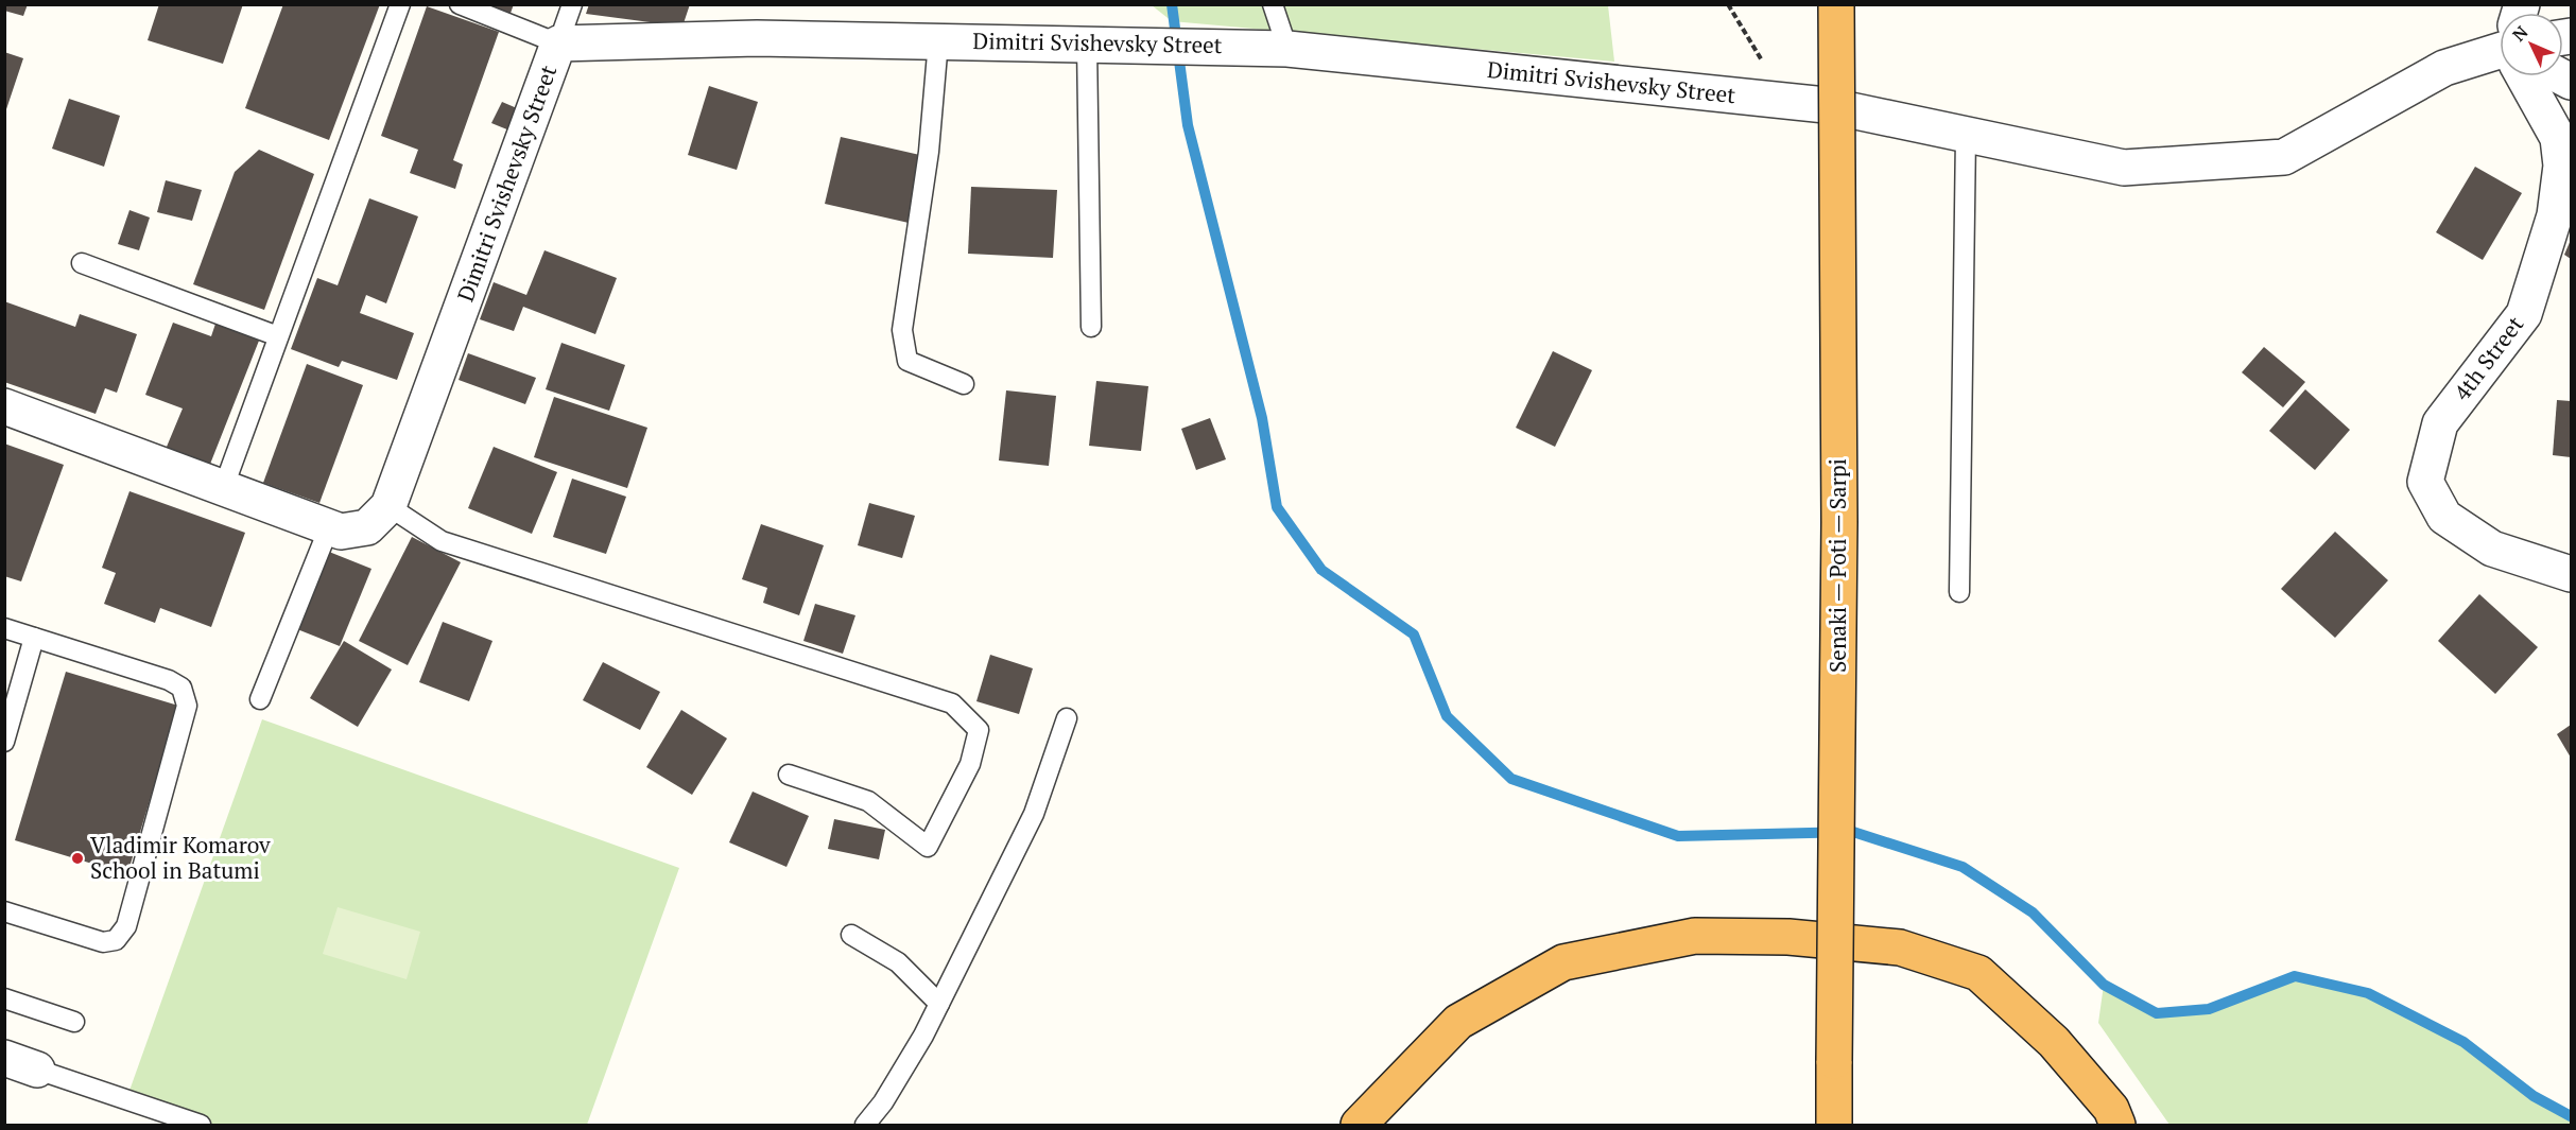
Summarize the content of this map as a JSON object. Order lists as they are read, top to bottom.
{
  "streets": {
    "highway": ["Senaki — Poti — Sarpi"],
    "street": ["Dimitri Svishevsky Street", "4th Street"]
  },
  "places": ["Vladimir Komarov School in Batumi"],
  "north": "top left"
}
